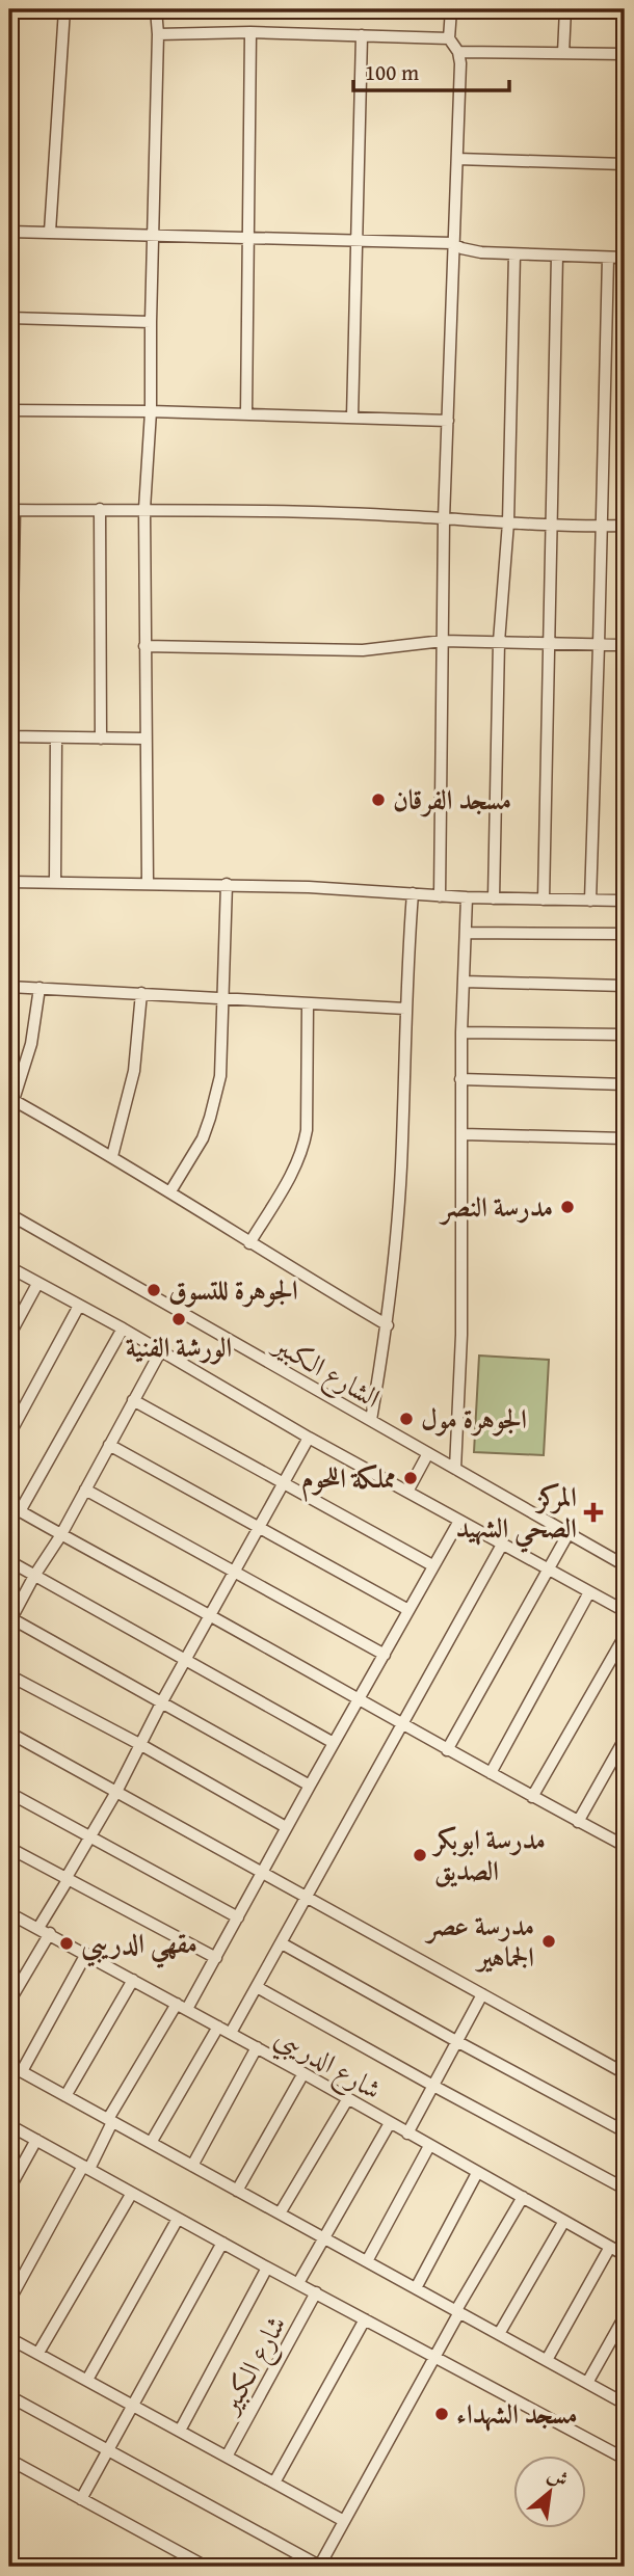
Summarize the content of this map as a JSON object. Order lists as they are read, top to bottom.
{
  "streets": {
    "street": ["الشارع الكبير", "شارع الدريبي", "شارع الكبير"]
  },
  "places": {
    "other": [
      "مسجد الفرقان",
      "مدرسة النصر",
      "الجوهرة للتسوق",
      "الورشة الفنية",
      "الجوهرة مول",
      "مملكة اللحوم",
      "مدرسة ابوبكر الصديق",
      "مدرسة عصر الجماهير",
      "مقهي الدريبي",
      "مسجد الشهداء"
    ],
    "health": ["المركز الصحي الشهيد"]
  },
  "scale_bar": "100 m",
  "north": "top right"
}
